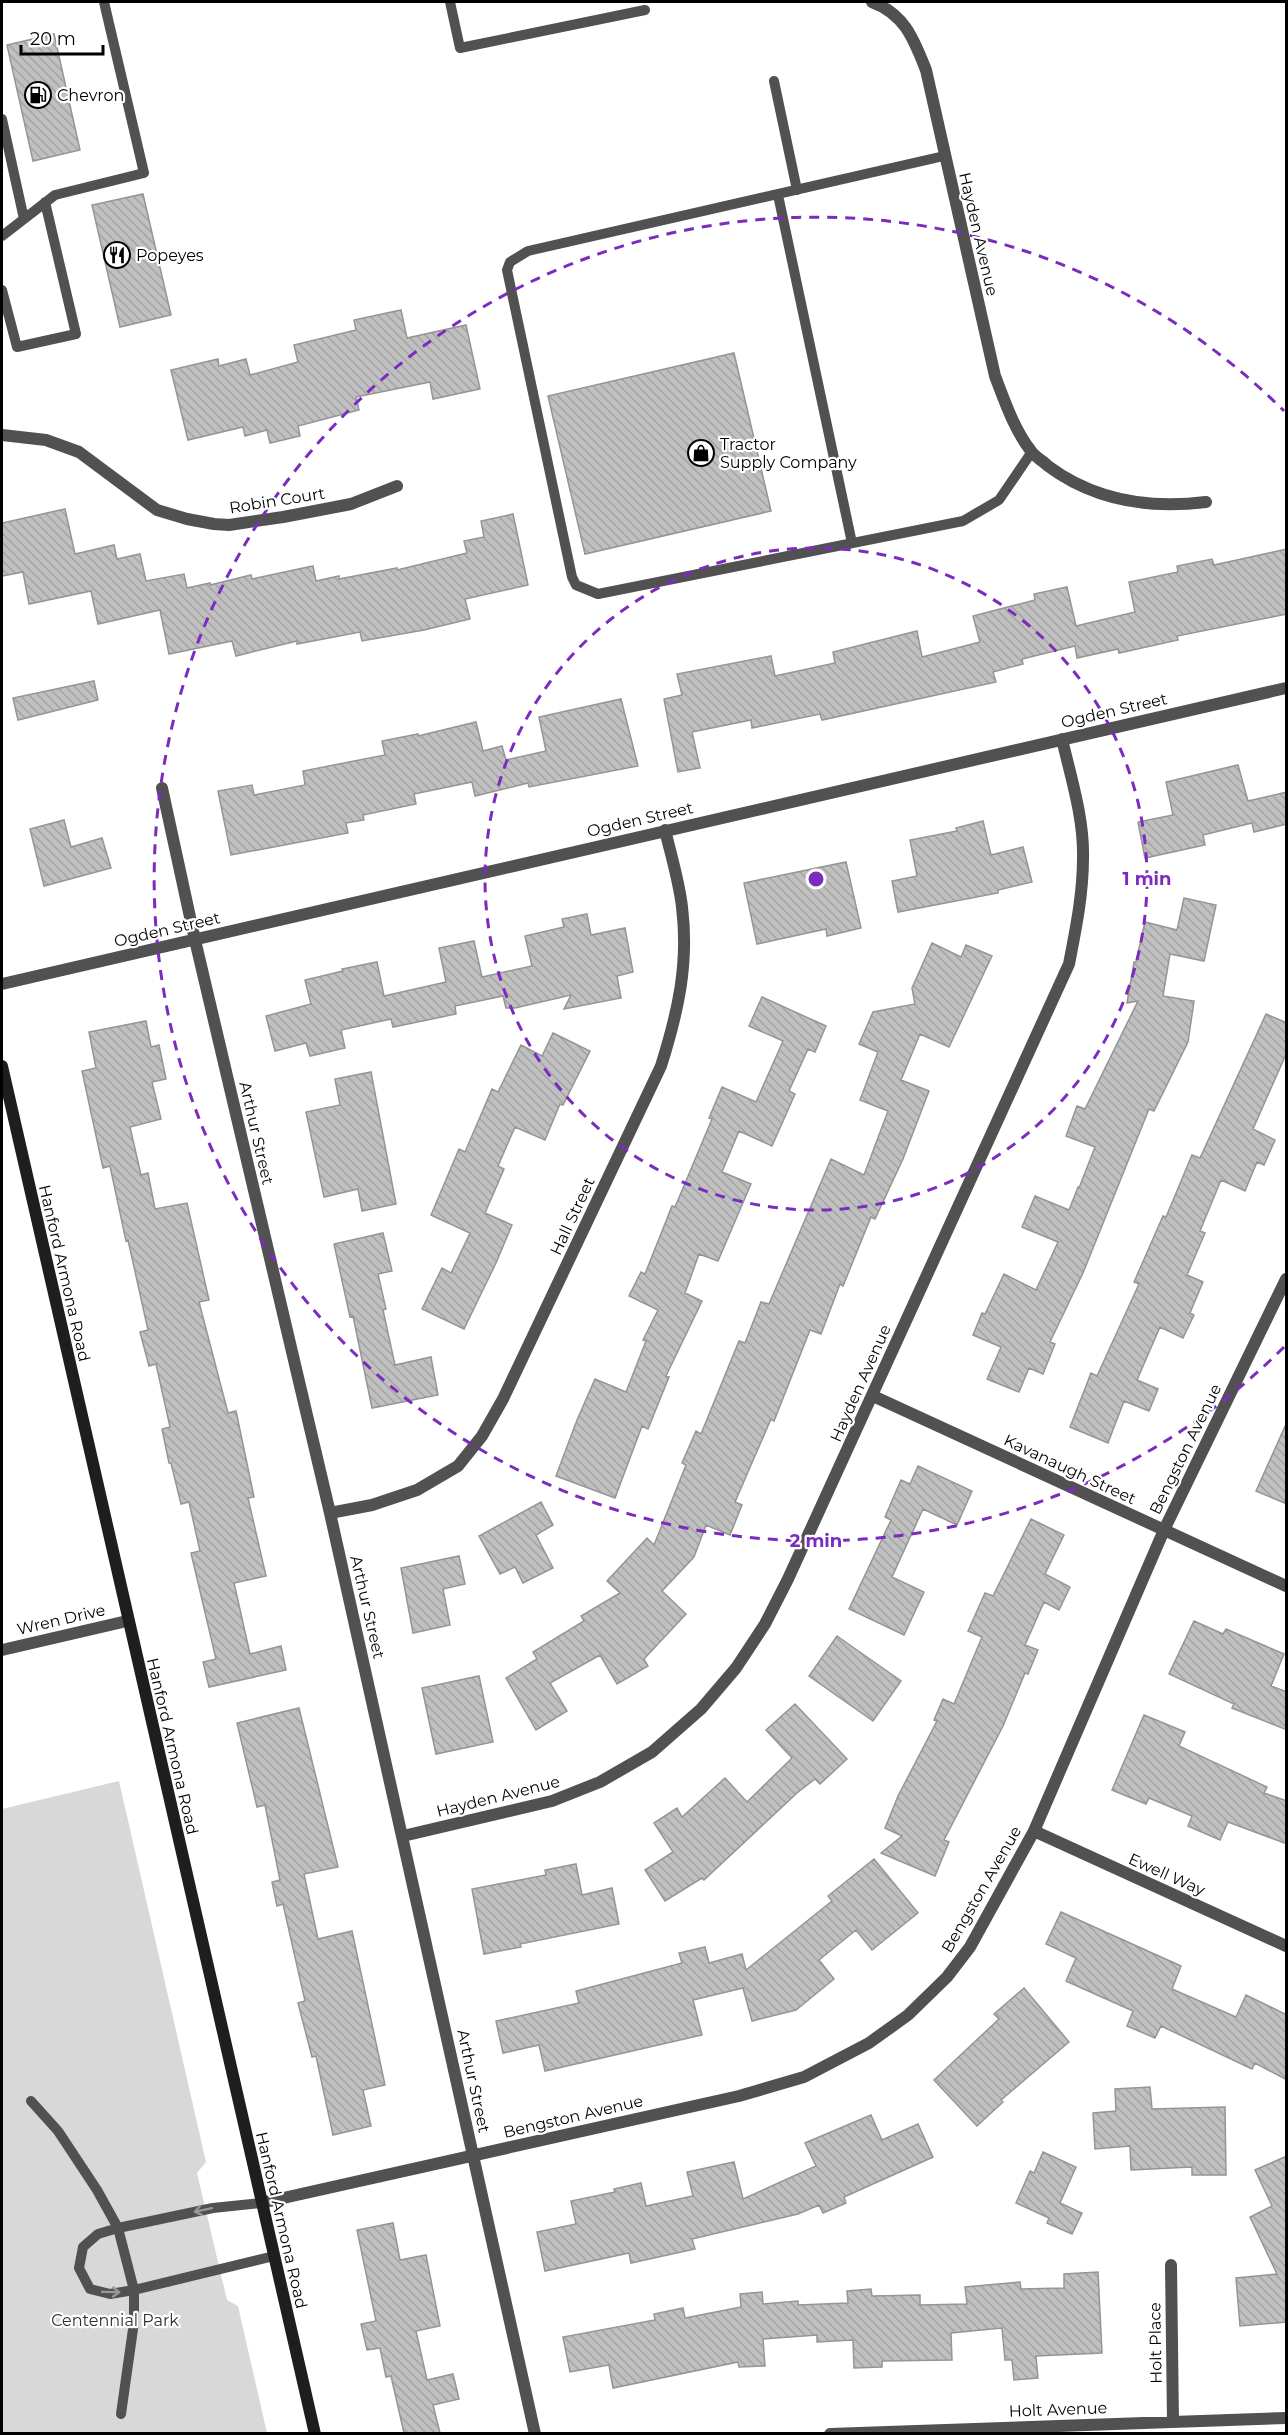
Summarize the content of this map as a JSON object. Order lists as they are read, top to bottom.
{
  "streets": {
    "main road": ["Hanford Armona Road"],
    "street": [
      "Hayden Avenue",
      "Robin Court",
      "Ogden Street",
      "Arthur Street",
      "Hall Street",
      "Bengston Avenue",
      "Kavanaugh Street",
      "Wren Drive",
      "Ewell Way",
      "Holt Place",
      "Holt Avenue"
    ]
  },
  "crossings": [
    ["Hayden Avenue", "Ogden Street"],
    ["Hayden Avenue", "Arthur Street"],
    ["Hayden Avenue", "Kavanaugh Street"],
    ["Ogden Street", "Arthur Street"],
    ["Ogden Street", "Hall Street"],
    ["Arthur Street", "Hall Street"],
    ["Arthur Street", "Bengston Avenue"],
    ["Hanford Armona Road", "Bengston Avenue"],
    ["Hanford Armona Road", "Wren Drive"],
    ["Bengston Avenue", "Kavanaugh Street"],
    ["Bengston Avenue", "Ewell Way"],
    ["Holt Place", "Holt Avenue"]
  ],
  "parks": ["Centennial Park"],
  "places": {
    "fuel station": ["Chevron"],
    "restaurant": ["Popeyes"],
    "shop": ["Tractor Supply Company"]
  },
  "scale_bar": "20 m",
  "rings": ["1 min", "2 min"]
}
